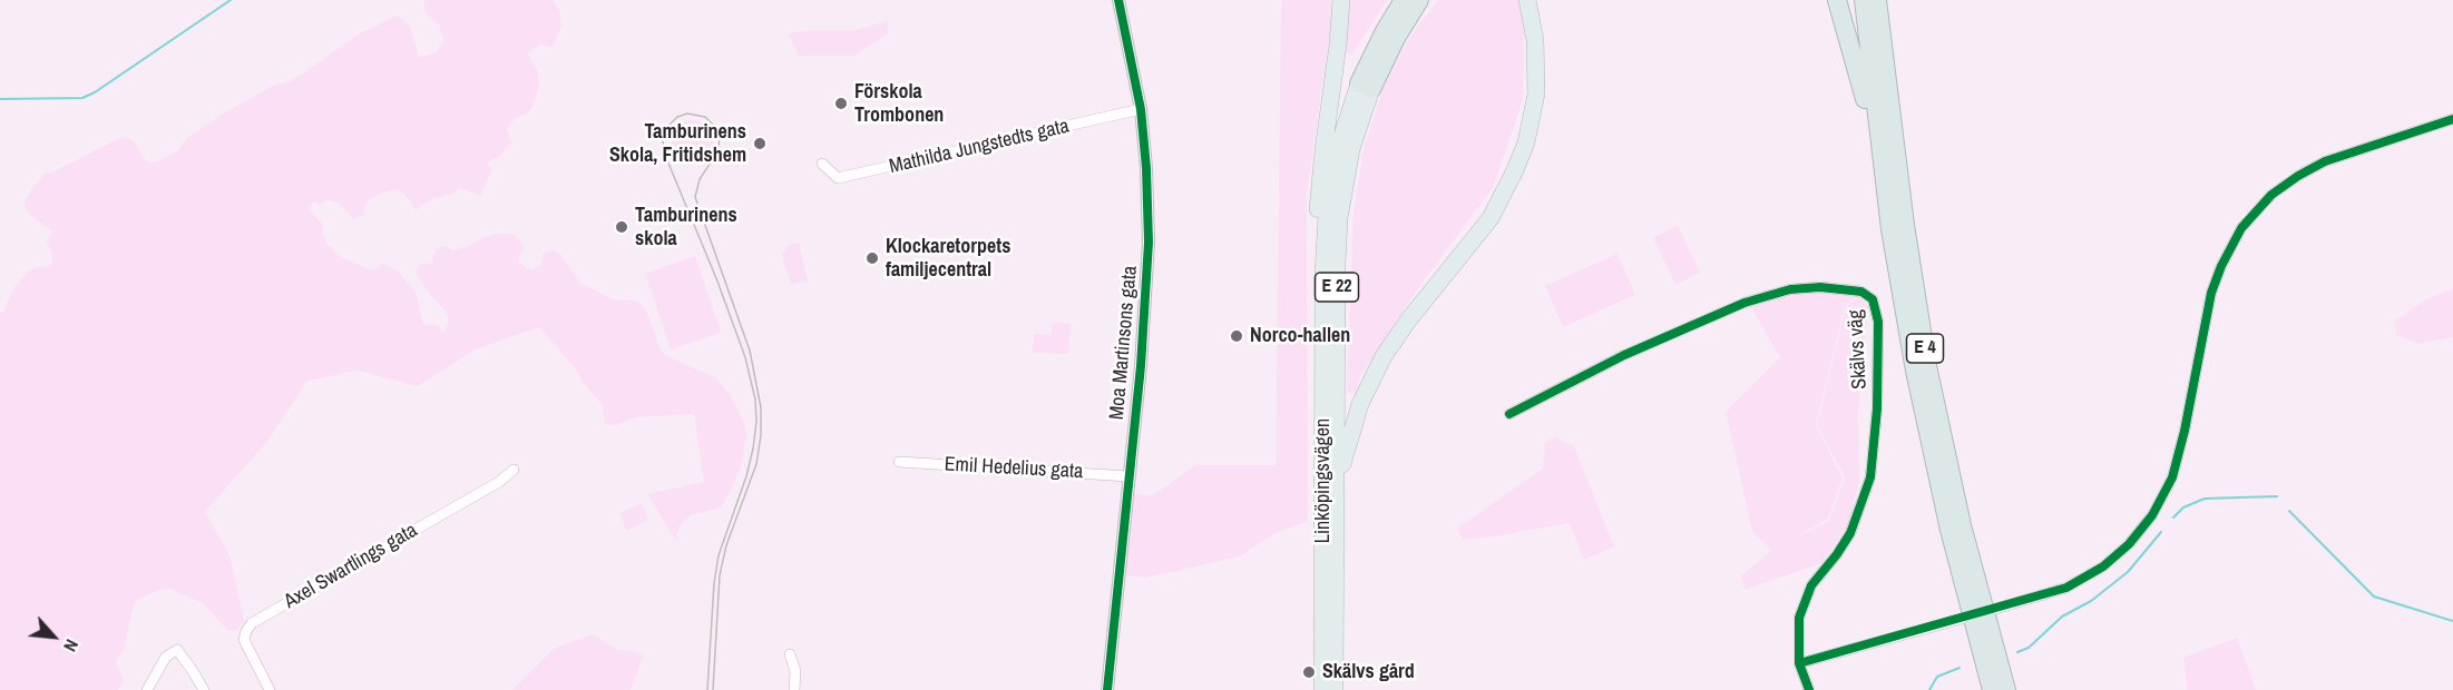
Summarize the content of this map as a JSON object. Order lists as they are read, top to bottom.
{
  "streets": {
    "highway": ["E 22", "E 4", "Linköpingsvägen"],
    "street": [
      "Mathilda Jungstedts gata",
      "Moa Martinsons gata",
      "Skälvs väg",
      "Emil Hedelius gata",
      "Axel Swartlings gata"
    ]
  },
  "crossings": [
    ["Mathilda Jungstedts gata", "Moa Martinsons gata"],
    ["E 22", "Linköpingsvägen"],
    ["Moa Martinsons gata", "Emil Hedelius gata"]
  ],
  "places": [
    "Förskola Trombonen",
    "Tamburinens Skola, Fritidshem",
    "Tamburinens skola",
    "Klockaretorpets familjecentral",
    "Norco-hallen",
    "Skälvs gård"
  ],
  "north": "bottom right"
}
